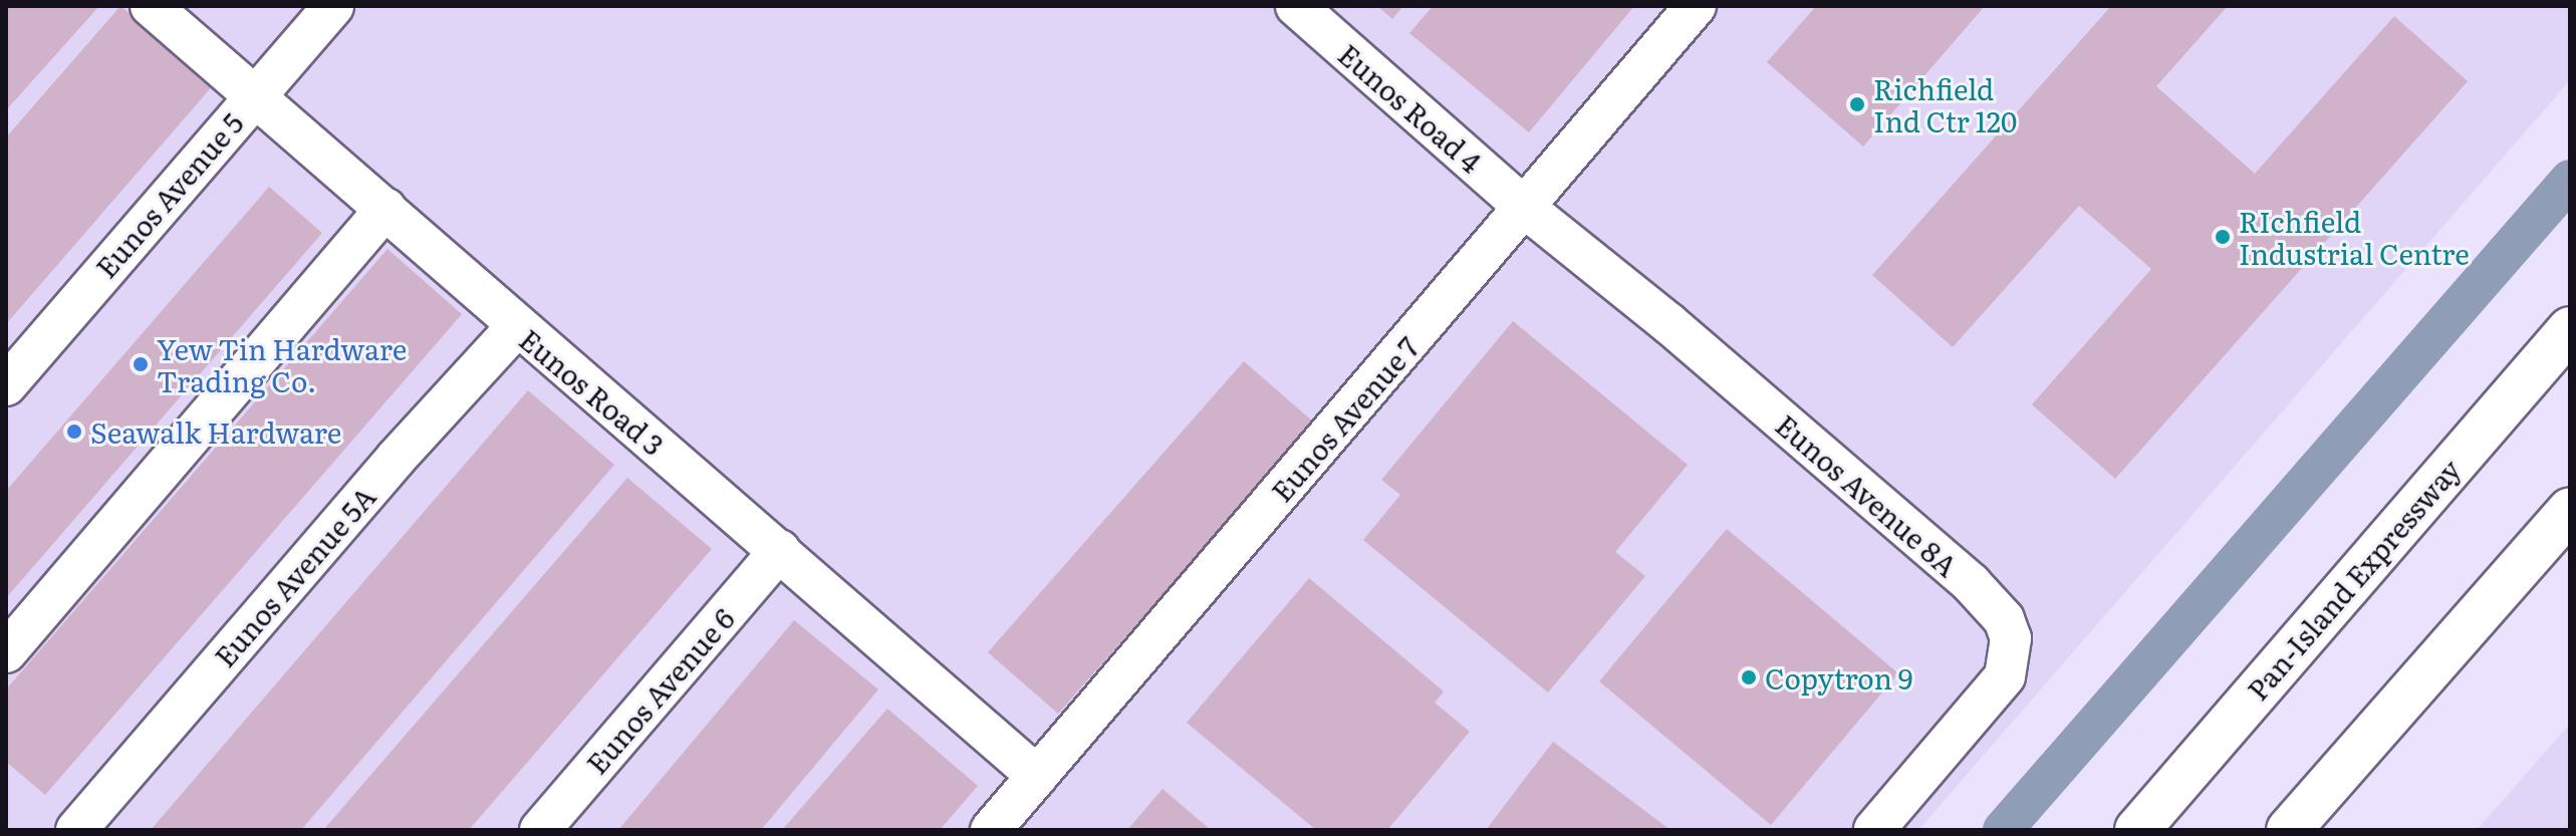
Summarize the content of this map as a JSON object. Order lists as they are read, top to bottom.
{
  "streets": {
    "highway": ["Pan-Island Expressway"],
    "street": [
      "Eunos Road 4",
      "Eunos Avenue 5",
      "Eunos Road 3",
      "Eunos Avenue 7",
      "Eunos Avenue 8A",
      "Eunos Avenue 5A",
      "Eunos Avenue 6"
    ]
  },
  "crossings": [
    ["Eunos Road 4", "Eunos Avenue 7"],
    ["Eunos Road 4", "Eunos Avenue 8A"],
    ["Eunos Avenue 5", "Eunos Road 3"],
    ["Eunos Road 3", "Eunos Avenue 7"],
    ["Eunos Road 3", "Eunos Avenue 5A"],
    ["Eunos Road 3", "Eunos Avenue 6"],
    ["Eunos Avenue 7", "Eunos Avenue 8A"]
  ],
  "places": [
    "Richfield Ind Ctr 120",
    "RIchfield Industrial Centre",
    "Yew Tin Hardware Trading Co.",
    "Seawalk Hardware",
    "Copytron 9"
  ]
}
